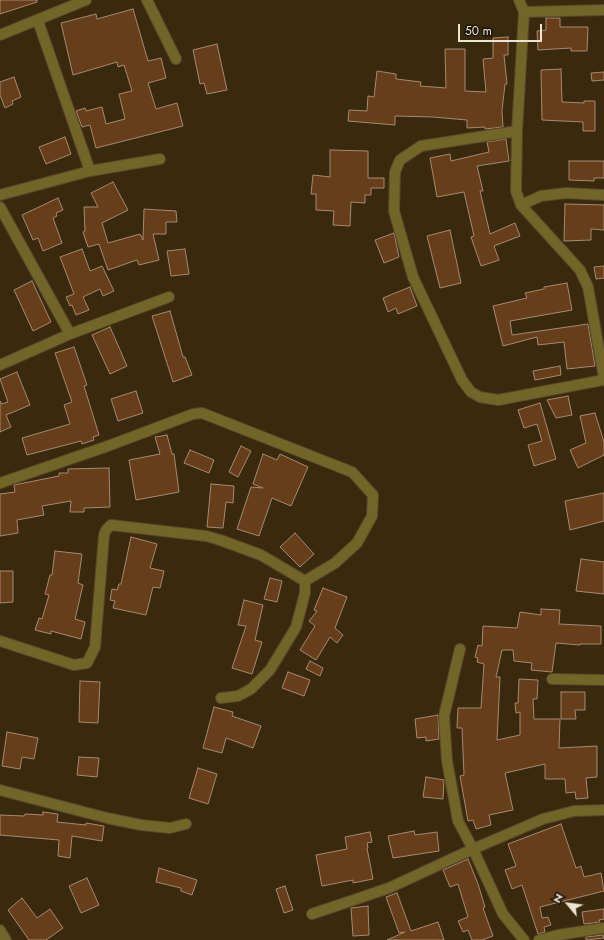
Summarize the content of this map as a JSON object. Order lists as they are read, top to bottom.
{
  "scale_bar": "50 m",
  "north": "top left"
}
